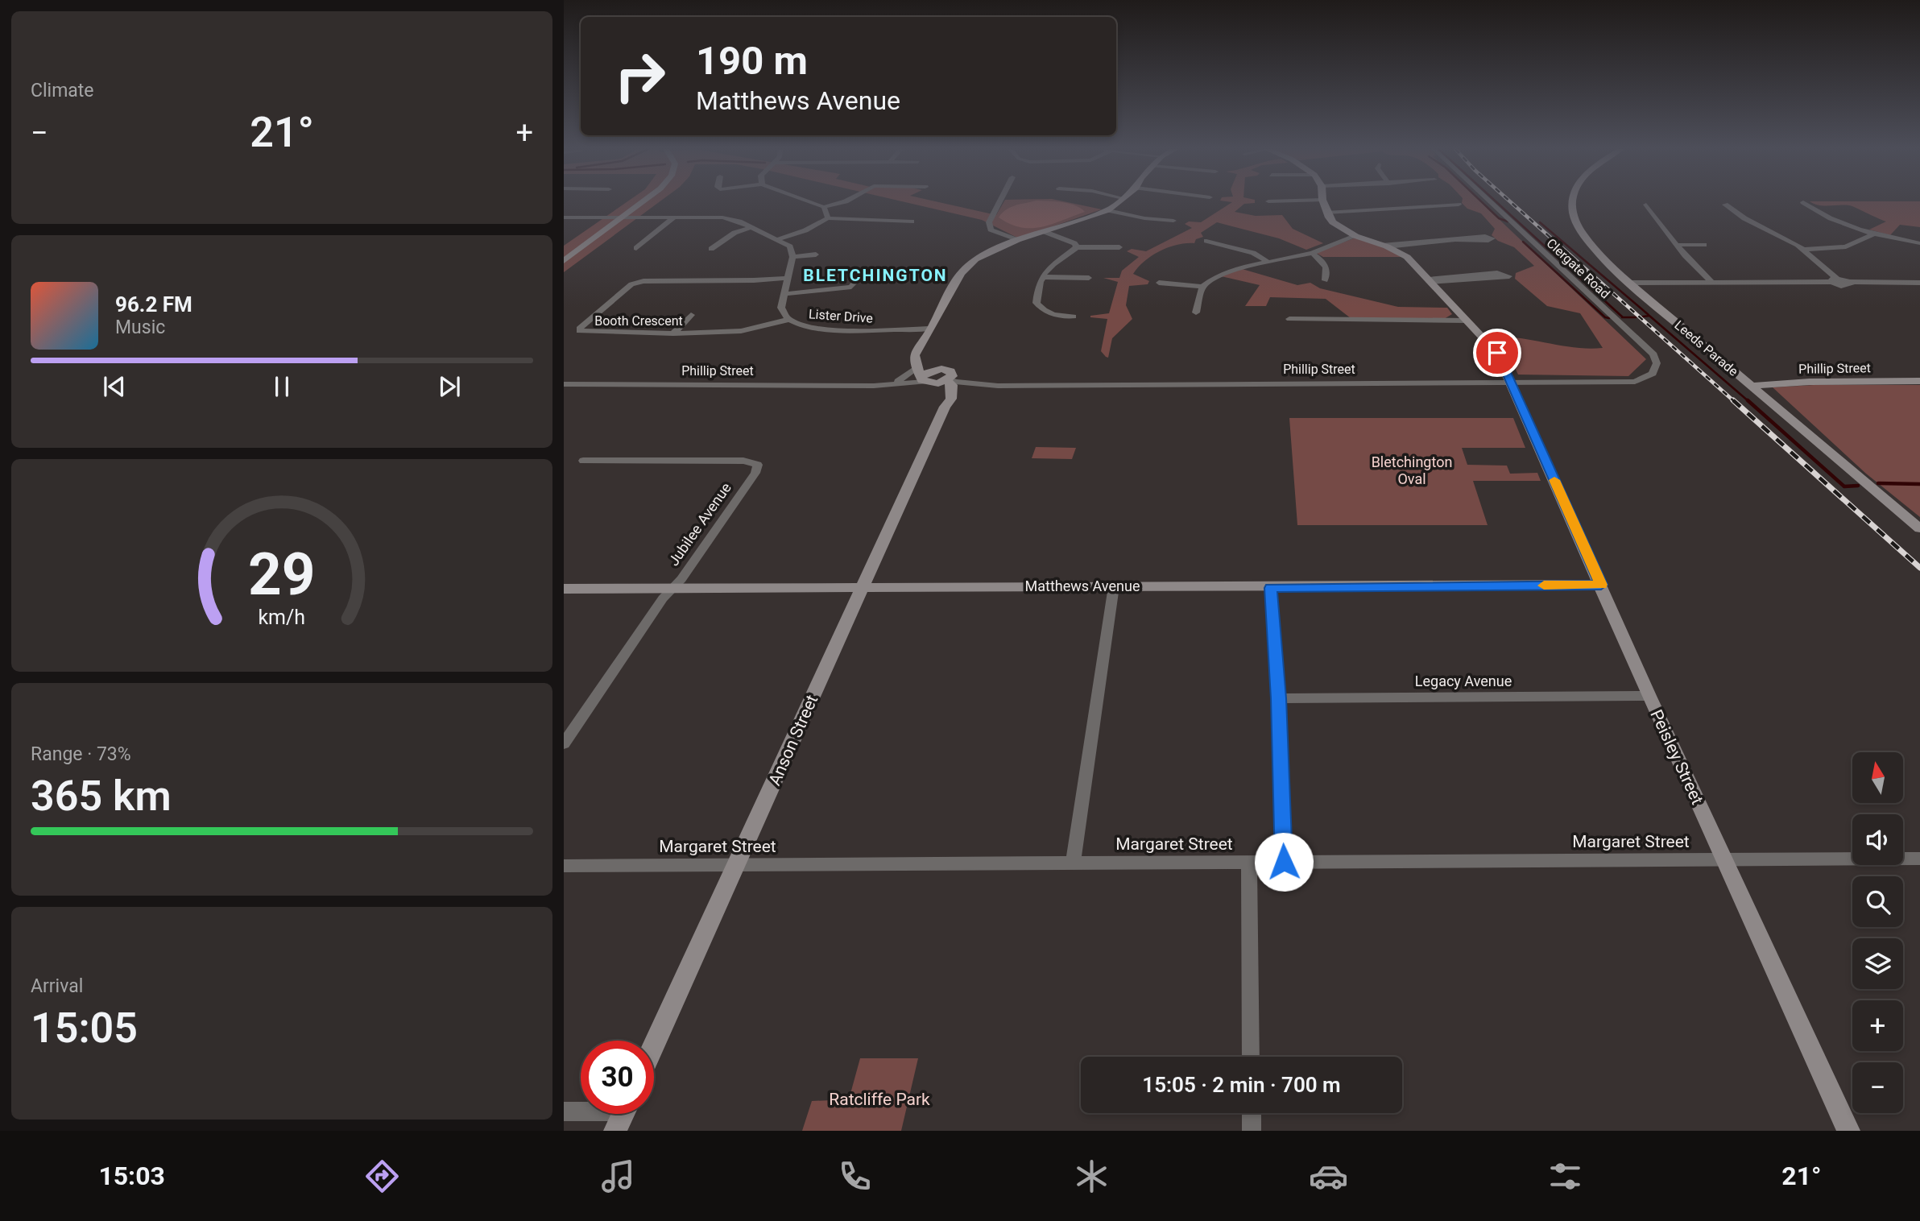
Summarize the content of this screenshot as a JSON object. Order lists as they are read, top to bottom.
{
  "streets": {
    "street": [
      "Clergate Road",
      "Lister Drive",
      "Booth Crescent",
      "Leeds Parade",
      "Phillip Street",
      "Jubilee Avenue",
      "Matthews Avenue",
      "Legacy Avenue",
      "Anson Street",
      "Peisley Street",
      "Margaret Street"
    ]
  },
  "crossings": [
    ["Clergate Road", "Phillip Street"],
    ["Lister Drive", "Booth Crescent"],
    ["Leeds Parade", "Phillip Street"],
    ["Phillip Street", "Peisley Street"],
    ["Jubilee Avenue", "Matthews Avenue"],
    ["Matthews Avenue", "Anson Street"],
    ["Matthews Avenue", "Peisley Street"],
    ["Legacy Avenue", "Peisley Street"],
    ["Anson Street", "Margaret Street"],
    ["Peisley Street", "Margaret Street"]
  ],
  "districts": ["BLETCHINGTON"],
  "parks": ["Bletchington Oval", "Ratcliffe Park"],
  "north": "top",
  "page": {
    "tile": [
      "Climate",
      ["Range · 73%", "365 km"],
      ["Arrival", "15:05"]
    ],
    "turn": ["190 m", "Matthews Avenue"],
    "heat": ["−", "21°", "+"],
    "song": ["96.2 FM", "Music"],
    "map_buttons": ["+", "−"],
    "limit": "30",
    "trip": "15:05 · 2 min · 700 m",
    "tabs": ["15:03", "21°"],
    "gauge": ["29", "km/h"]
  }
}
